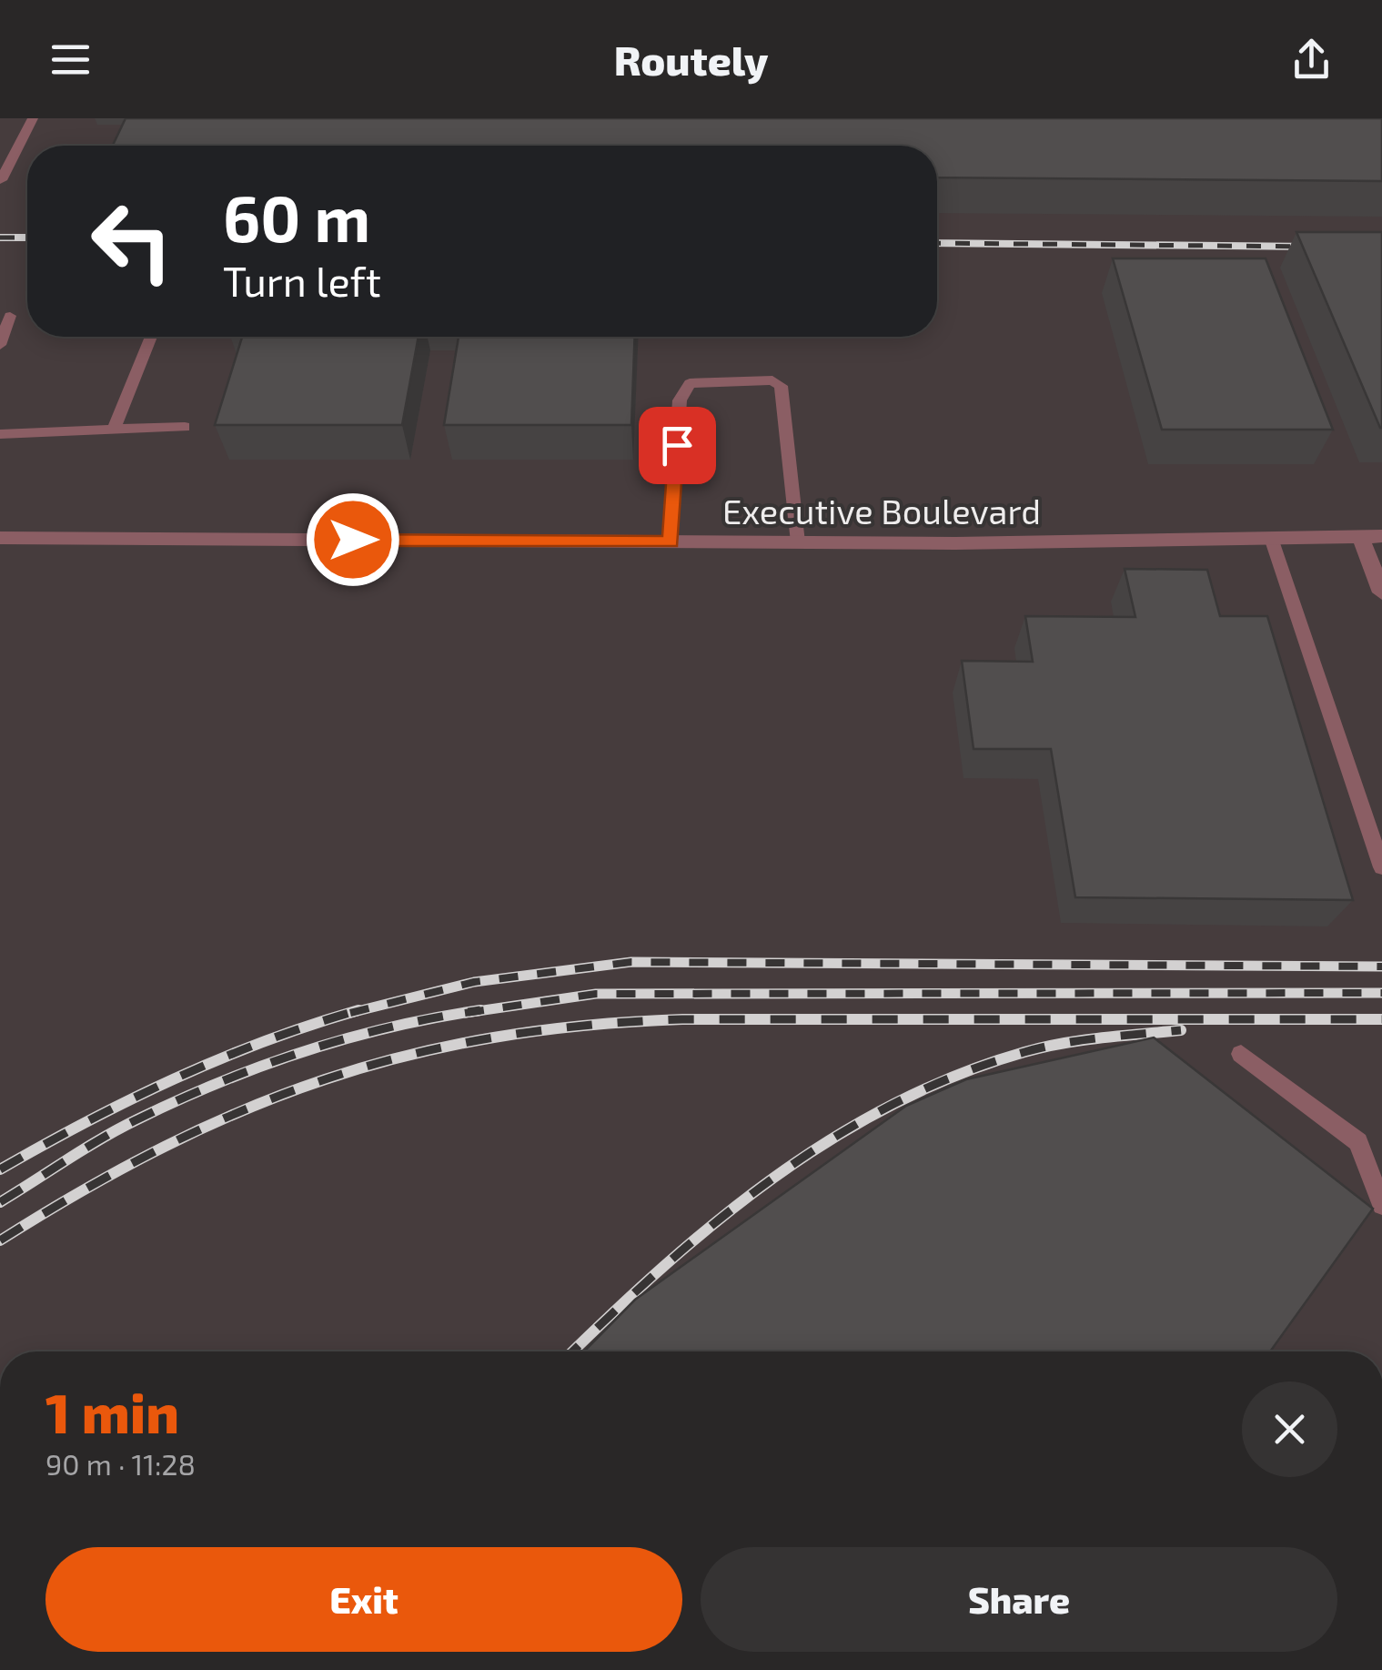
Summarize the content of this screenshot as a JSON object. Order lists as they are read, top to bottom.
{
  "streets": {
    "street": ["Executive Boulevard"]
  },
  "page": {
    "header": "Routely",
    "turn": ["60 m", "Turn left"],
    "heading": ["1 min", "90 m · 11:28"],
    "buttons": ["Exit", "Share"]
  }
}
